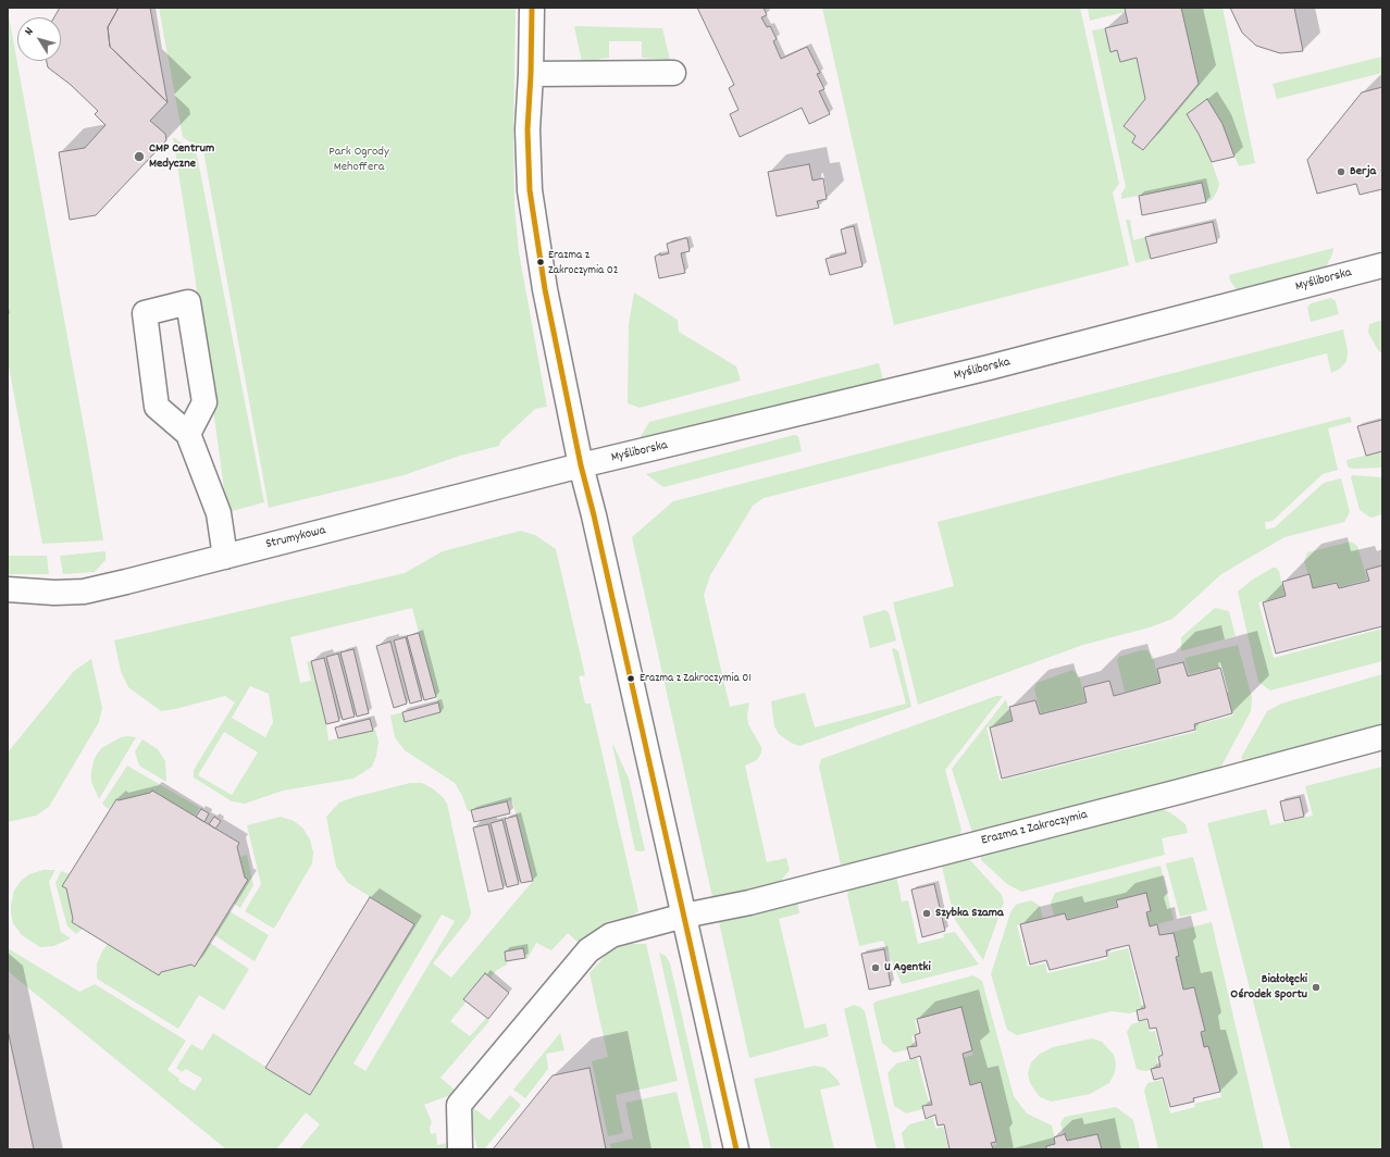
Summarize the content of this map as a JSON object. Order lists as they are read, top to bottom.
{
  "streets": {
    "street": ["Myśliborska", "Strumykowa", "Erazma z Zakroczymia"]
  },
  "crossings": [
    ["Myśliborska", "Strumykowa"]
  ],
  "parks": ["Park Ogrody Mehoffera"],
  "places": [
    "CMP Centrum Medyczne",
    "Berja",
    "Erazma z Zakroczymia 02",
    "Erazma z Zakroczymia 01",
    "Szybka Szama",
    "U Agentki",
    "Białołęcki Ośrodek Sportu"
  ],
  "north": "top left"
}
